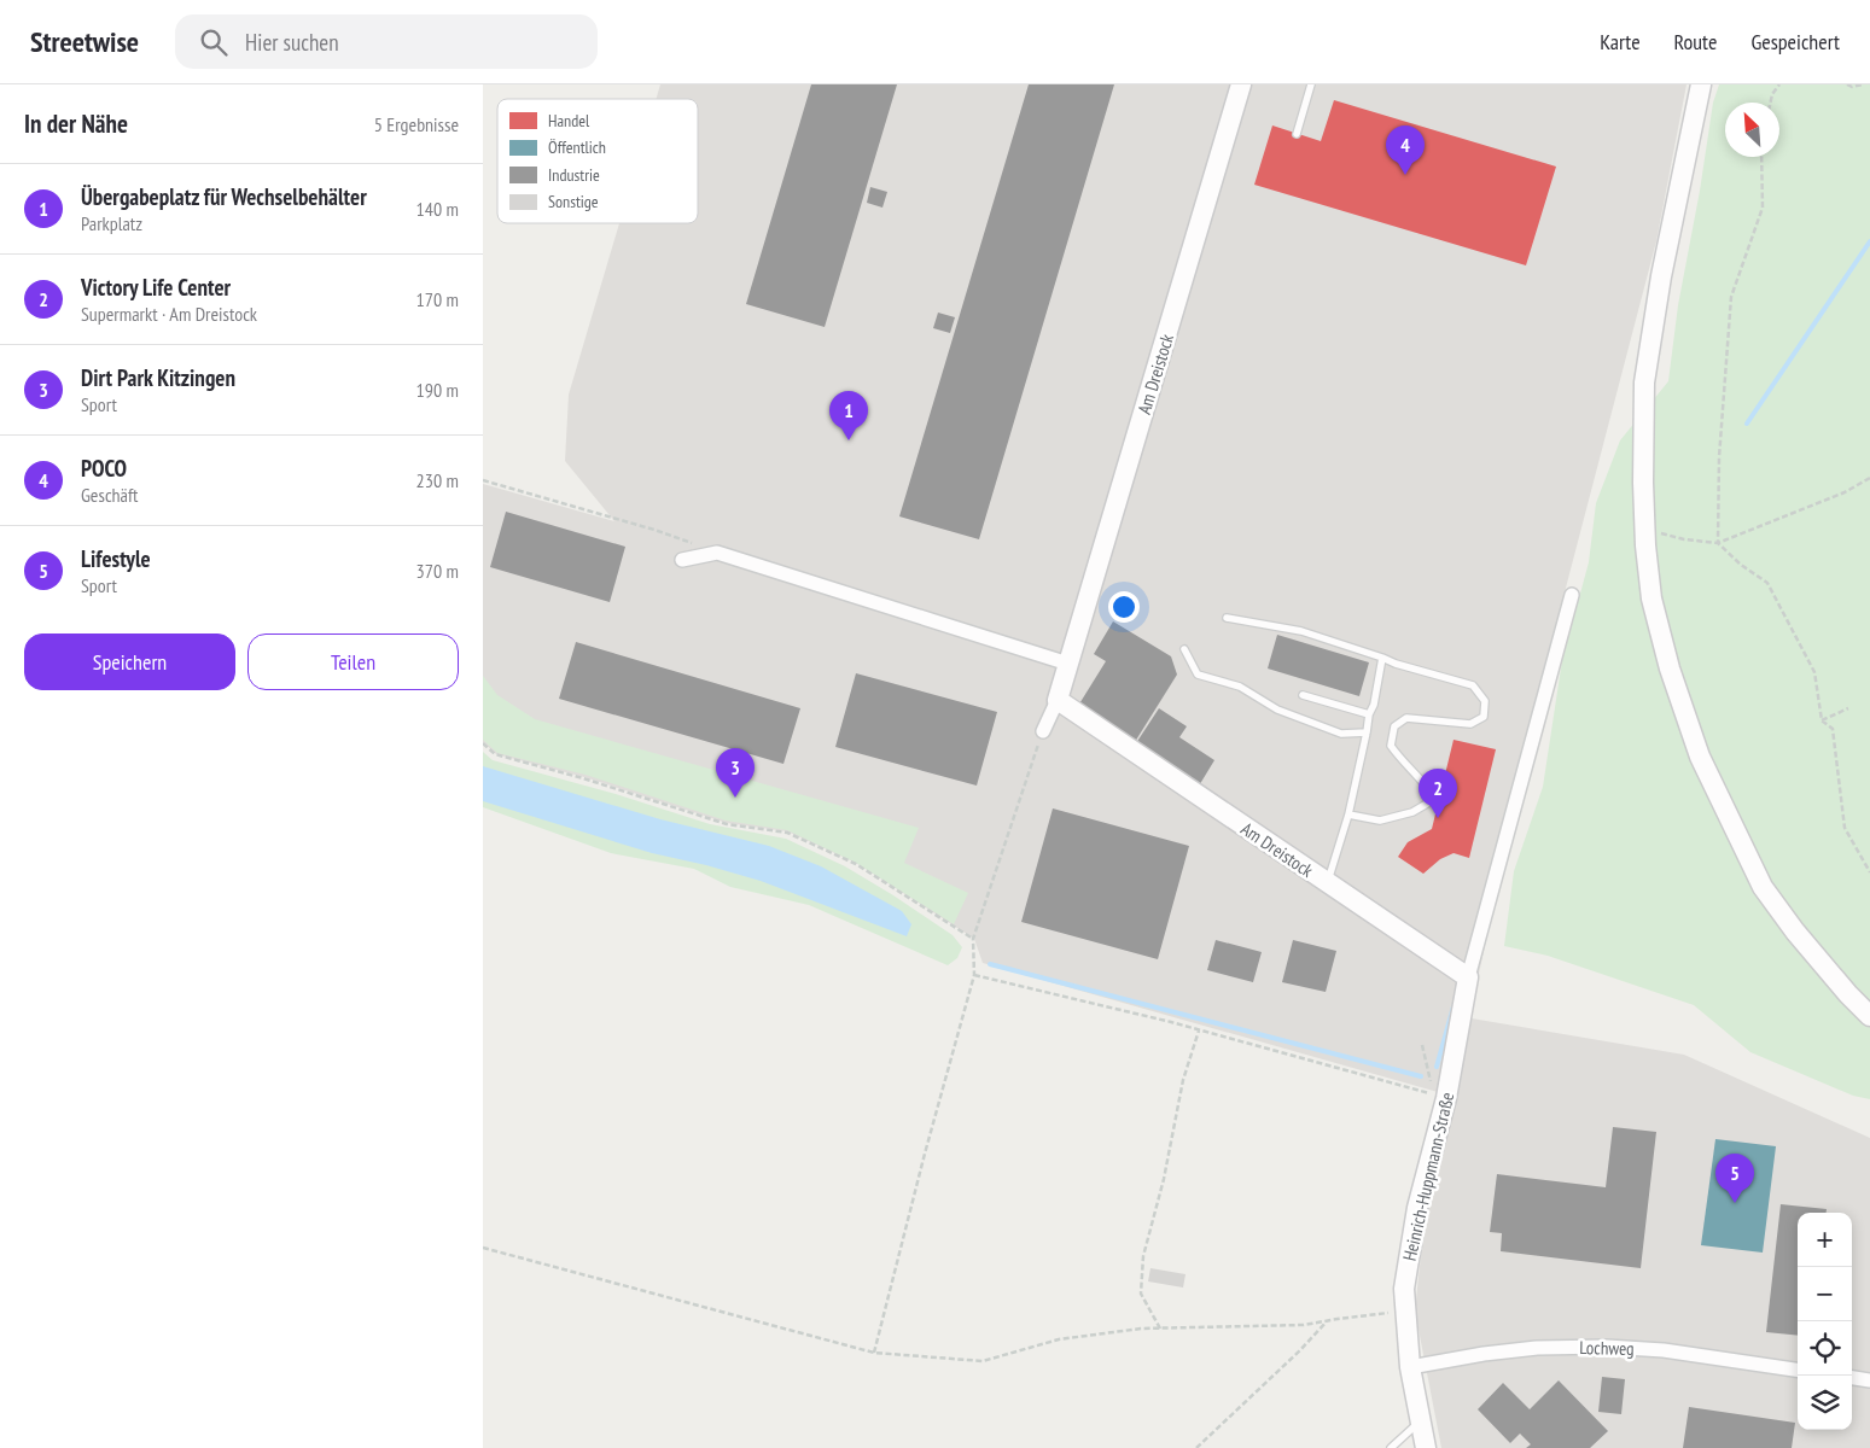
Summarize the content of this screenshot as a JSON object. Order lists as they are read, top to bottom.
{
  "streets": {
    "street": ["Am Dreistock", "Heinrich-Huppmann-Straße", "Lochweg"]
  },
  "crossings": [
    ["Am Dreistock", "Heinrich-Huppmann-Straße"],
    ["Heinrich-Huppmann-Straße", "Lochweg"]
  ],
  "legend": [
    "Handel",
    "Öffentlich",
    "Industrie",
    "Sonstige"
  ],
  "north": "top left",
  "page": {
    "header": "Streetwise",
    "search": "Hier suchen",
    "nav": ["Karte", "Route", "Gespeichert"],
    "heading": ["In der Nähe", "5 Ergebnisse"],
    "pins": [
      "4",
      "1",
      "3",
      "2",
      "5"
    ],
    "list": [
      {
        "mark": "1",
        "name": "Übergabeplatz für Wechselbehälter",
        "note": "Parkplatz",
        "value": "140 m"
      },
      {
        "mark": "2",
        "name": "Victory Life Center",
        "note": "Supermarkt · Am Dreistock",
        "value": "170 m"
      },
      {
        "mark": "3",
        "name": "Dirt Park Kitzingen",
        "note": "Sport",
        "value": "190 m"
      },
      {
        "mark": "4",
        "name": "POCO",
        "note": "Geschäft",
        "value": "230 m"
      },
      {
        "mark": "5",
        "name": "Lifestyle",
        "note": "Sport",
        "value": "370 m"
      }
    ],
    "buttons": ["Speichern", "Teilen"],
    "map_buttons": ["+", "−"]
  }
}
